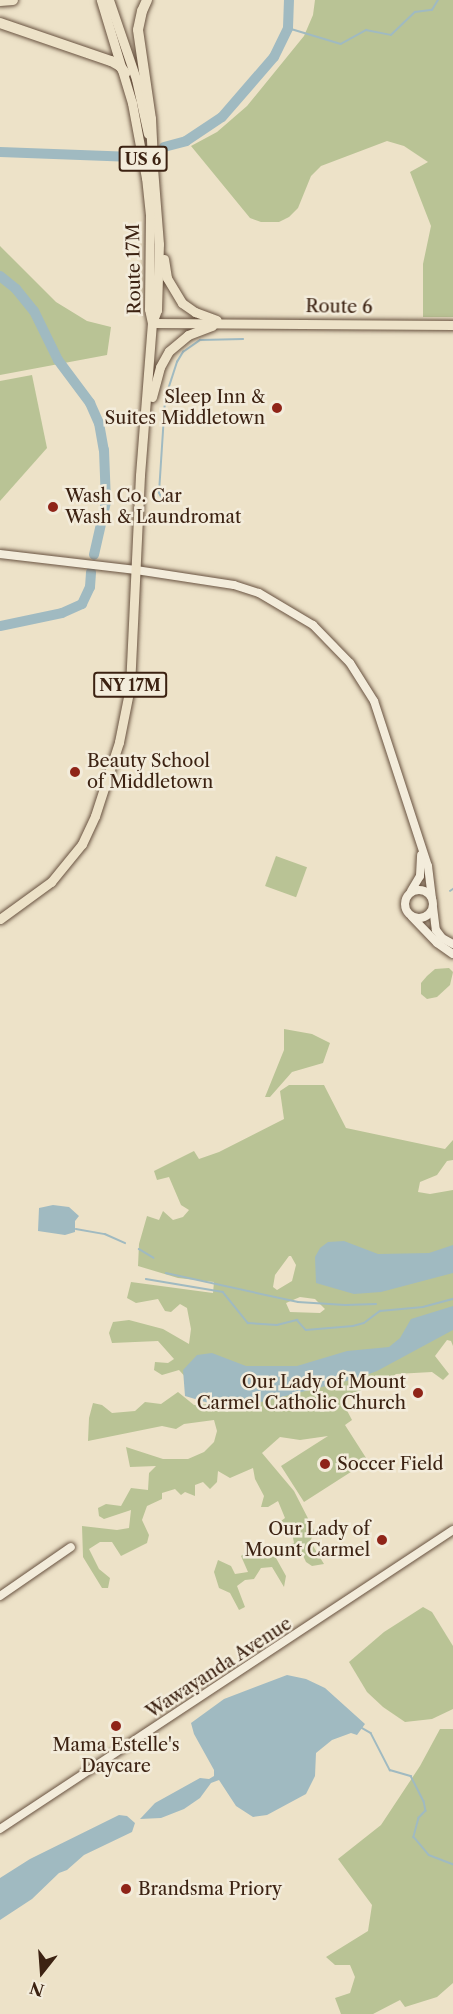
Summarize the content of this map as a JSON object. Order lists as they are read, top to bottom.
{
  "streets": {
    "highway": ["US 6"],
    "main road": ["Route 17M", "Route 6", "NY 17M"],
    "street": ["Wawayanda Avenue"]
  },
  "crossings": [
    ["US 6", "Route 17M"],
    ["US 6", "Route 6"],
    ["US 6", "NY 17M"],
    ["Route 17M", "NY 17M"]
  ],
  "places": [
    "Sleep Inn & Suites Middletown",
    "Wash Co. Car Wash & Laundromat",
    "Beauty School of Middletown",
    "Our Lady of Mount Carmel Catholic Church",
    "Soccer Field",
    "Our Lady of Mount Carmel",
    "Mama Estelle's Daycare",
    "Brandsma Priory"
  ],
  "north": "bottom"
}
